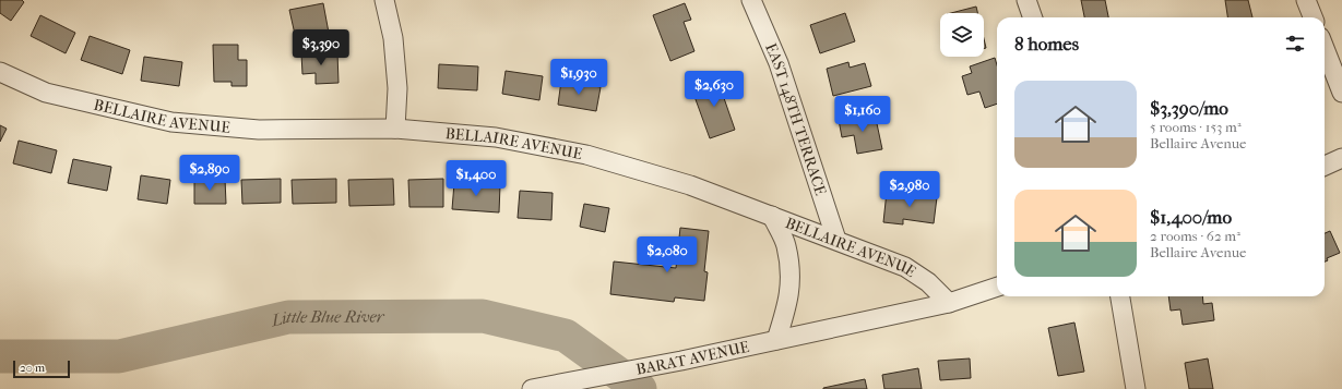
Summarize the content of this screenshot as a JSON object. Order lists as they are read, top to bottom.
{
  "streets": {
    "street": ["BELLAIRE AVENUE", "EAST 148TH TERRACE", "BARAT AVENUE"]
  },
  "crossings": [
    ["BELLAIRE AVENUE", "EAST 148TH TERRACE"],
    ["BELLAIRE AVENUE", "BARAT AVENUE"]
  ],
  "water": ["Little Blue River"],
  "scale_bar": "20 m",
  "page": {
    "heading": "8 homes",
    "price": [
      "$3,390",
      "$1,930",
      "$2,630",
      "$1,160",
      "$2,890",
      "$1,400",
      "$2,980",
      "$2,080"
    ],
    "list": [
      {
        "name": "$3,390/mo",
        "note": "5 rooms · 153 m² · Bellaire Avenue"
      },
      {
        "name": "$1,400/mo",
        "note": "2 rooms · 62 m² · Bellaire Avenue"
      }
    ],
    "scale": "20 m"
  }
}
